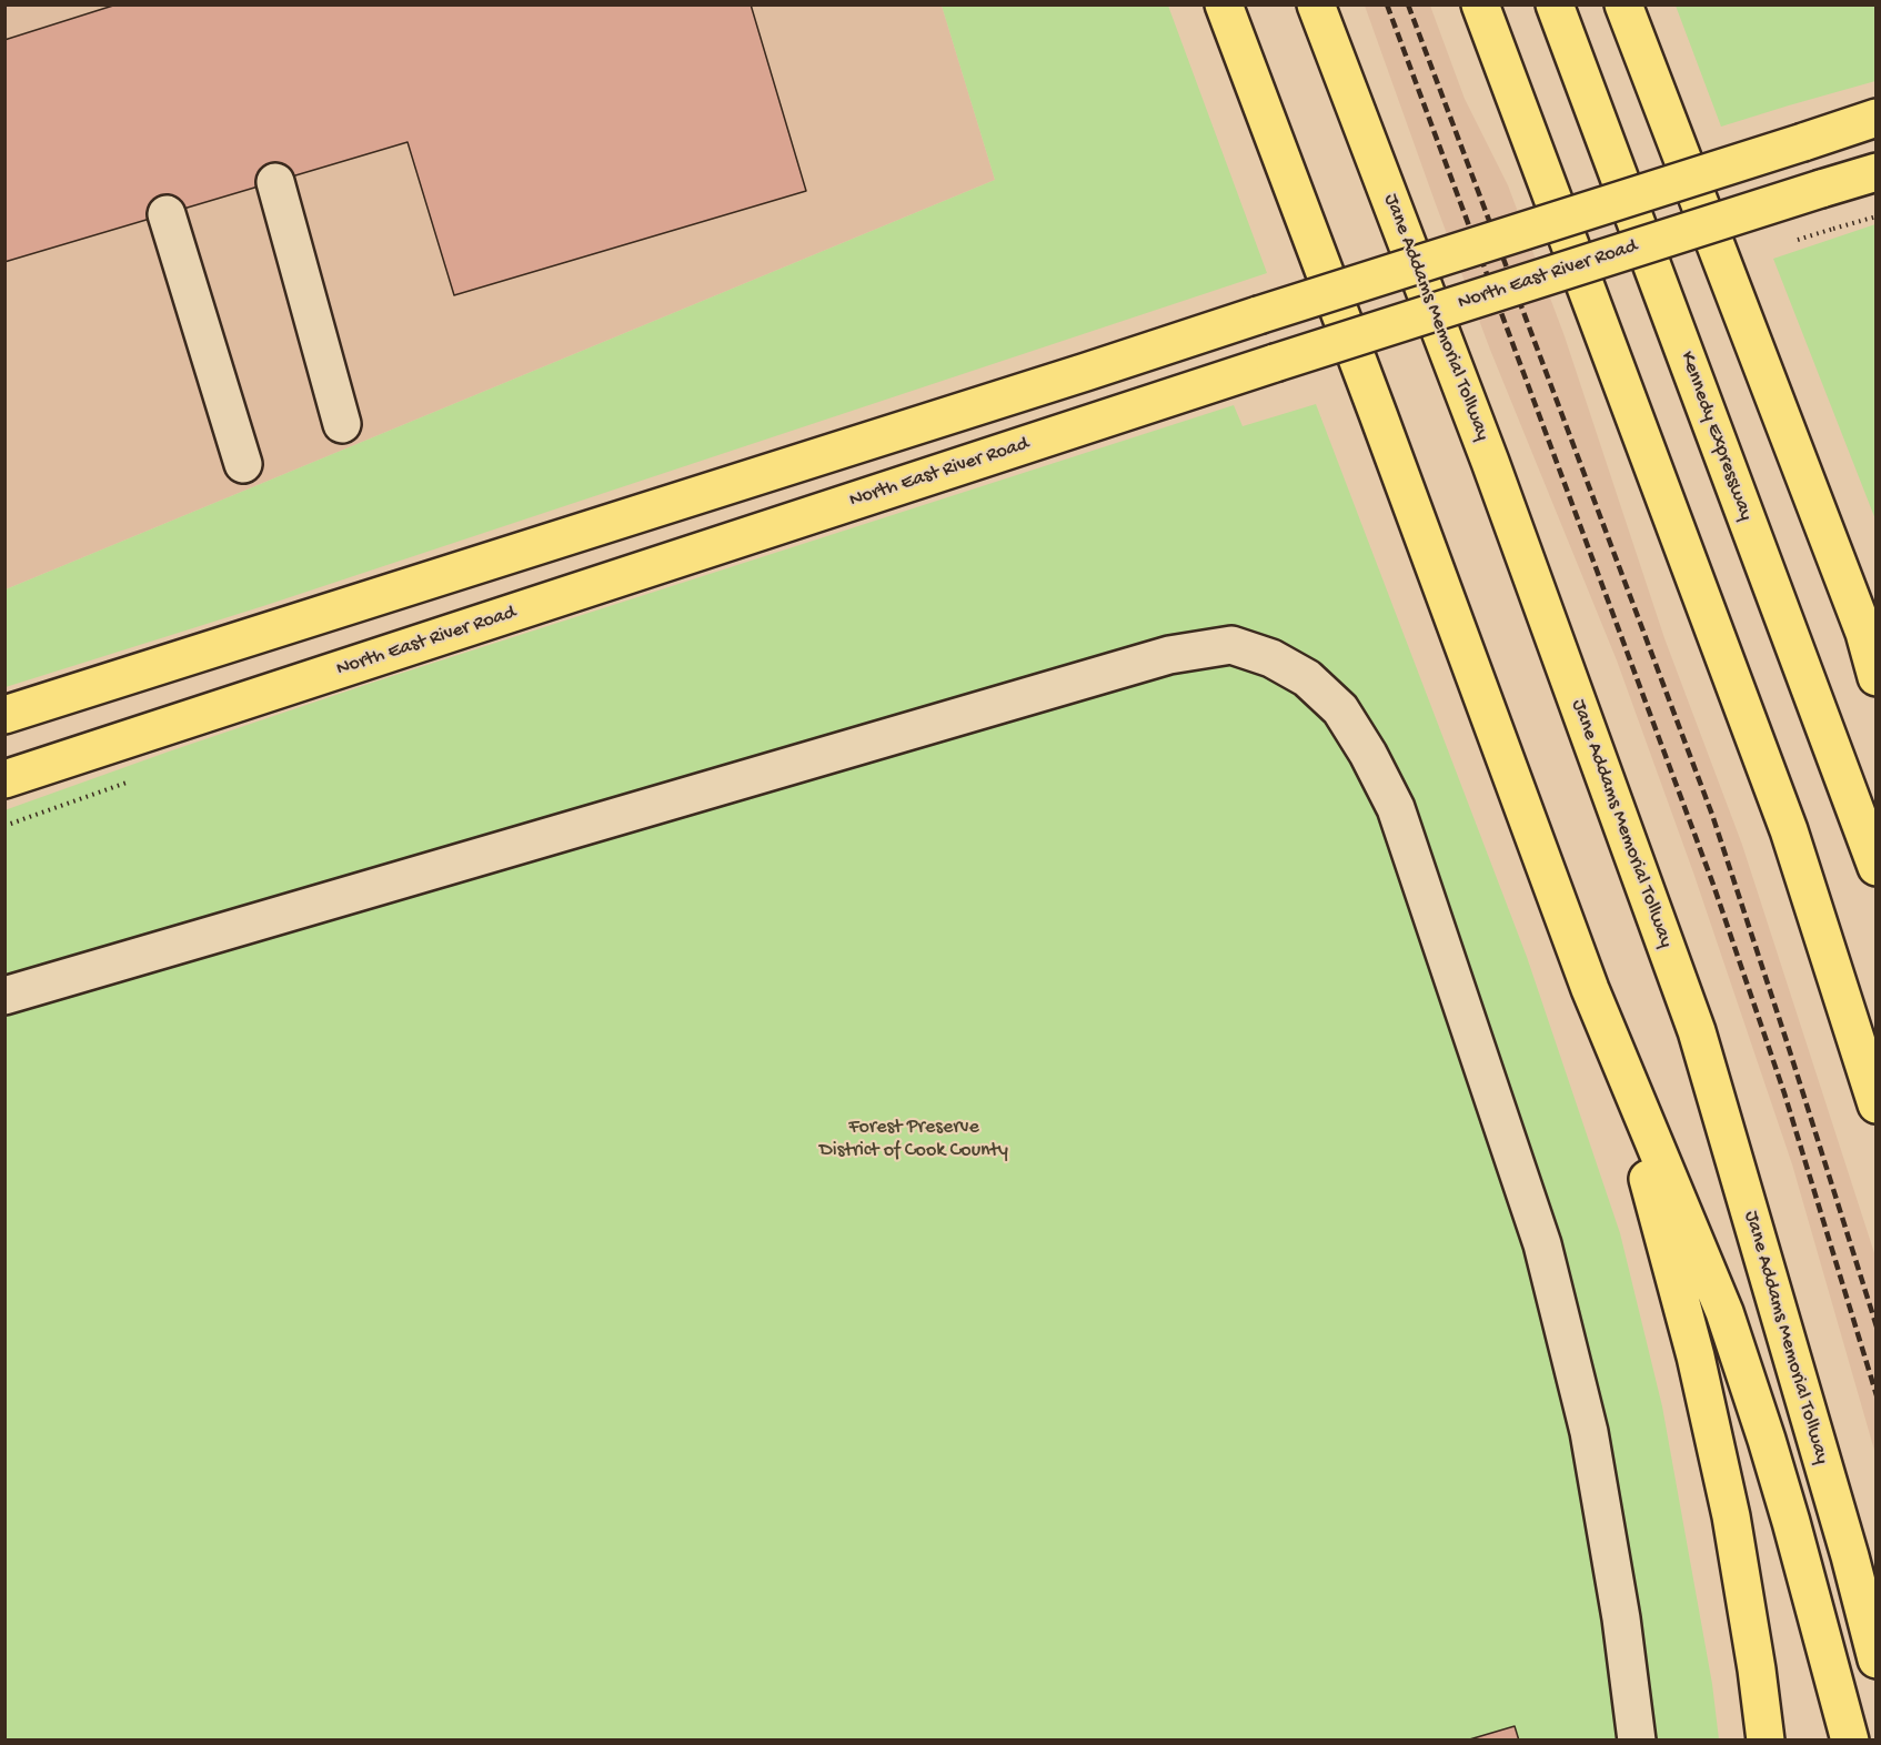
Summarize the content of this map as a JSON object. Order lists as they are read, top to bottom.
{
  "streets": {
    "main road": ["North East River Road", "Jane Addams Memorial Tollway", "Kennedy Expressway"]
  },
  "parks": ["Forest Preserve District of Cook County"]
}
